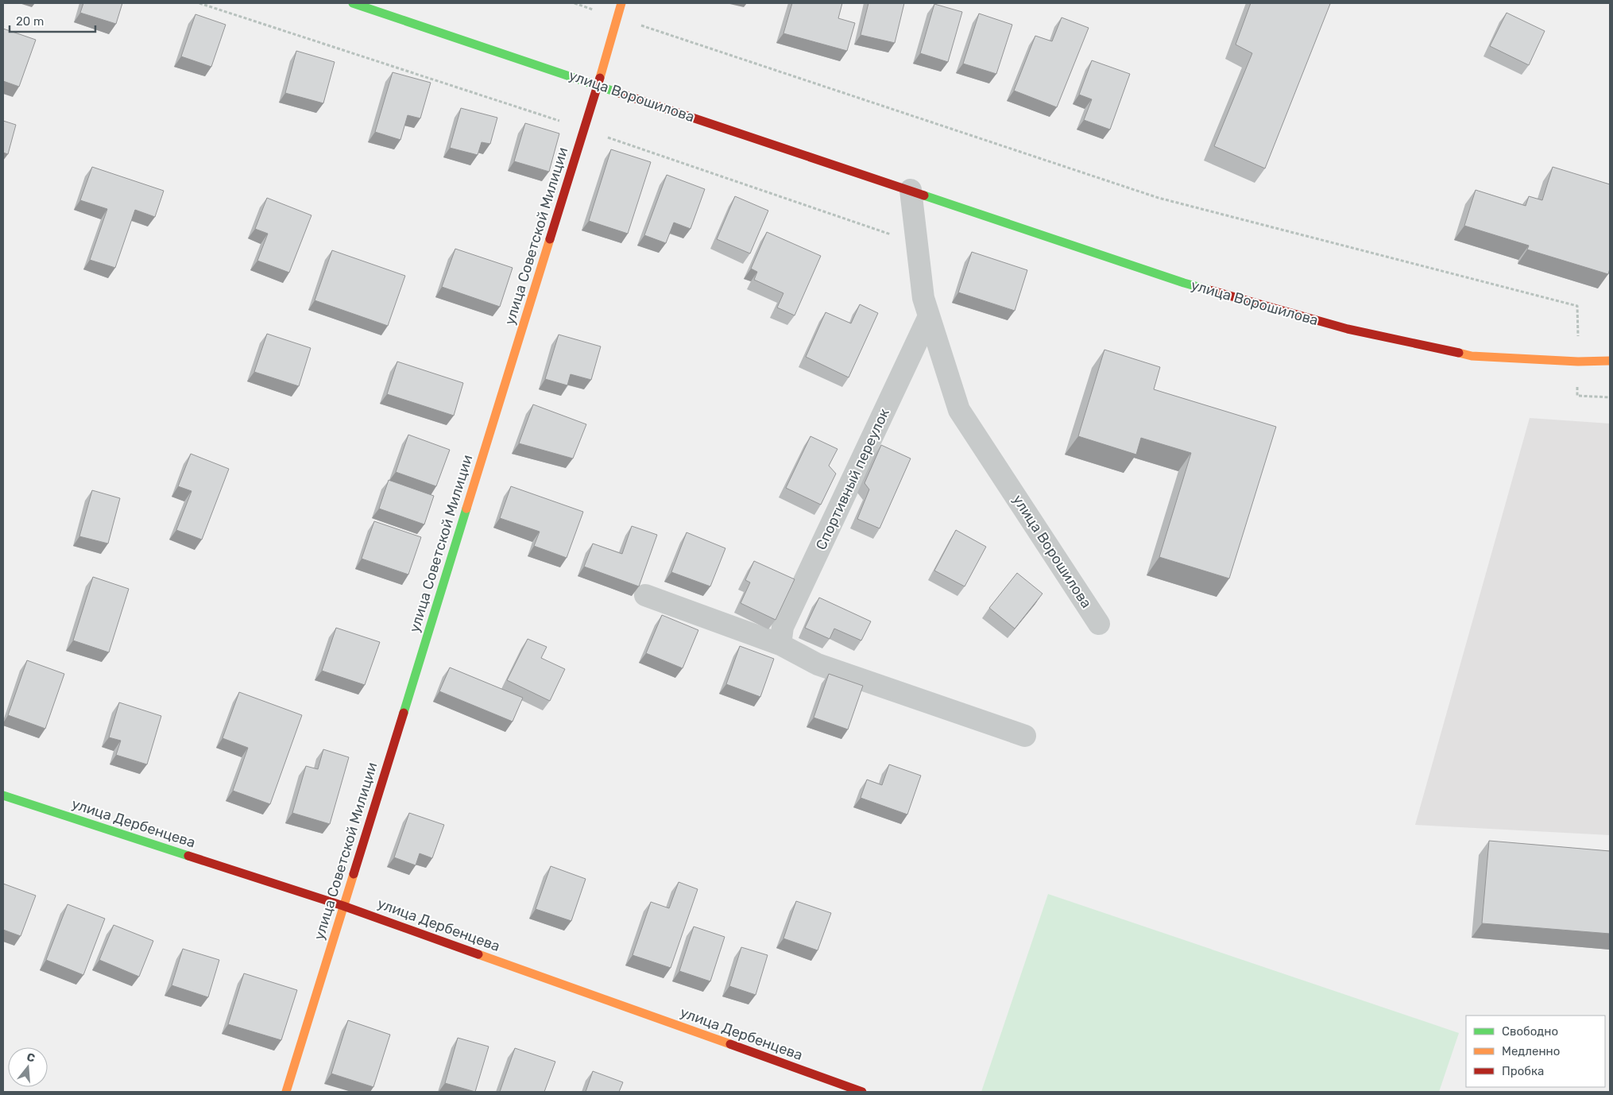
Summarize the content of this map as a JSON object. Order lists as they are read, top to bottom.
{
  "streets": {
    "street": [
      "улица Ворошилова",
      "улица Советской Милиции",
      "Спортивный переулок",
      "улица Дербенцева"
    ]
  },
  "crossings": [
    ["улица Ворошилова", "улица Советской Милиции"],
    ["улица Ворошилова", "Спортивный переулок"],
    ["улица Советской Милиции", "улица Дербенцева"]
  ],
  "legend": ["Свободно", "Медленно", "Пробка"],
  "scale_bar": "20 m",
  "north": "top"
}
